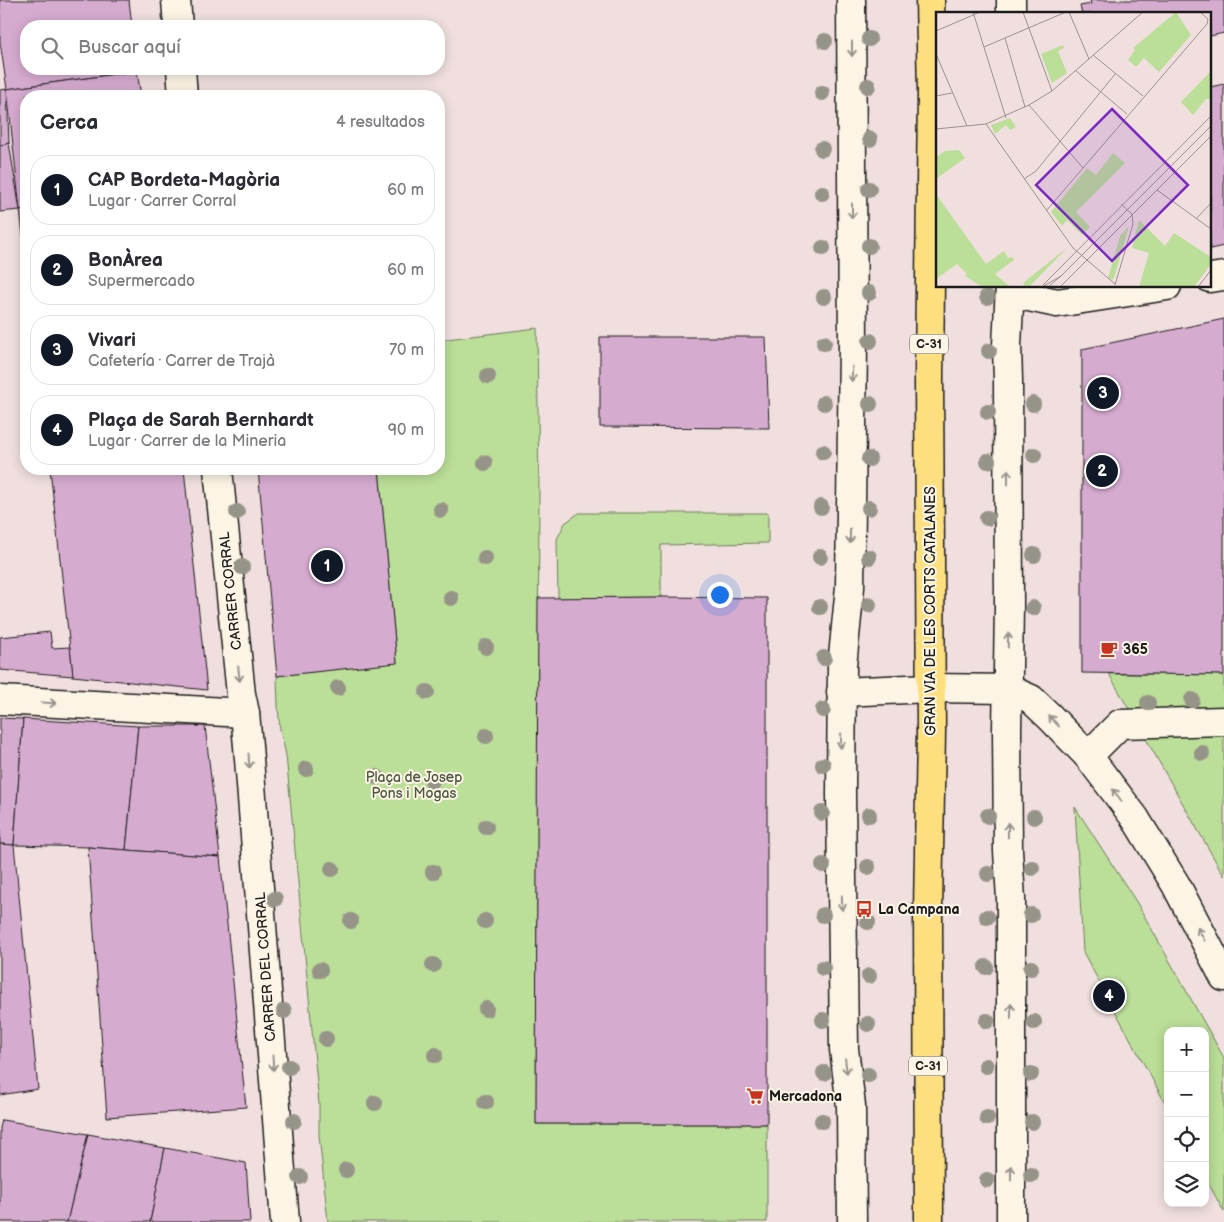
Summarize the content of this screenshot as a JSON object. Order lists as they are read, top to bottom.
{
  "streets": {
    "main road": ["C-31", "GRAN VIA DE LES CORTS CATALANES"],
    "street": ["CARRER CORRAL", "CARRER DEL CORRAL"]
  },
  "crossings": [
    ["CARRER CORRAL", "CARRER DEL CORRAL"]
  ],
  "one_way": ["CARRER CORRAL", "CARRER DEL CORRAL"],
  "parks": ["Plaça de Josep Pons i Mogas"],
  "places": {
    "cafe": ["365"],
    "bus stop": ["La Campana"],
    "supermarket": ["Mercadona"]
  },
  "page": {
    "search": "Buscar aquí",
    "heading": ["Cerca", "4 resultados"],
    "list": [
      {
        "mark": "1",
        "name": "CAP Bordeta-Magòria",
        "note": "Lugar · Carrer Corral",
        "value": "60 m"
      },
      {
        "mark": "2",
        "name": "BonÀrea",
        "note": "Supermercado",
        "value": "60 m"
      },
      {
        "mark": "3",
        "name": "Vivari",
        "note": "Cafetería · Carrer de Trajà",
        "value": "70 m"
      },
      {
        "mark": "4",
        "name": "Plaça de Sarah Bernhardt",
        "note": "Lugar · Carrer de la Mineria",
        "value": "90 m"
      }
    ],
    "pins": [
      "3",
      "2",
      "1",
      "4"
    ],
    "map_buttons": ["+", "−"]
  }
}
